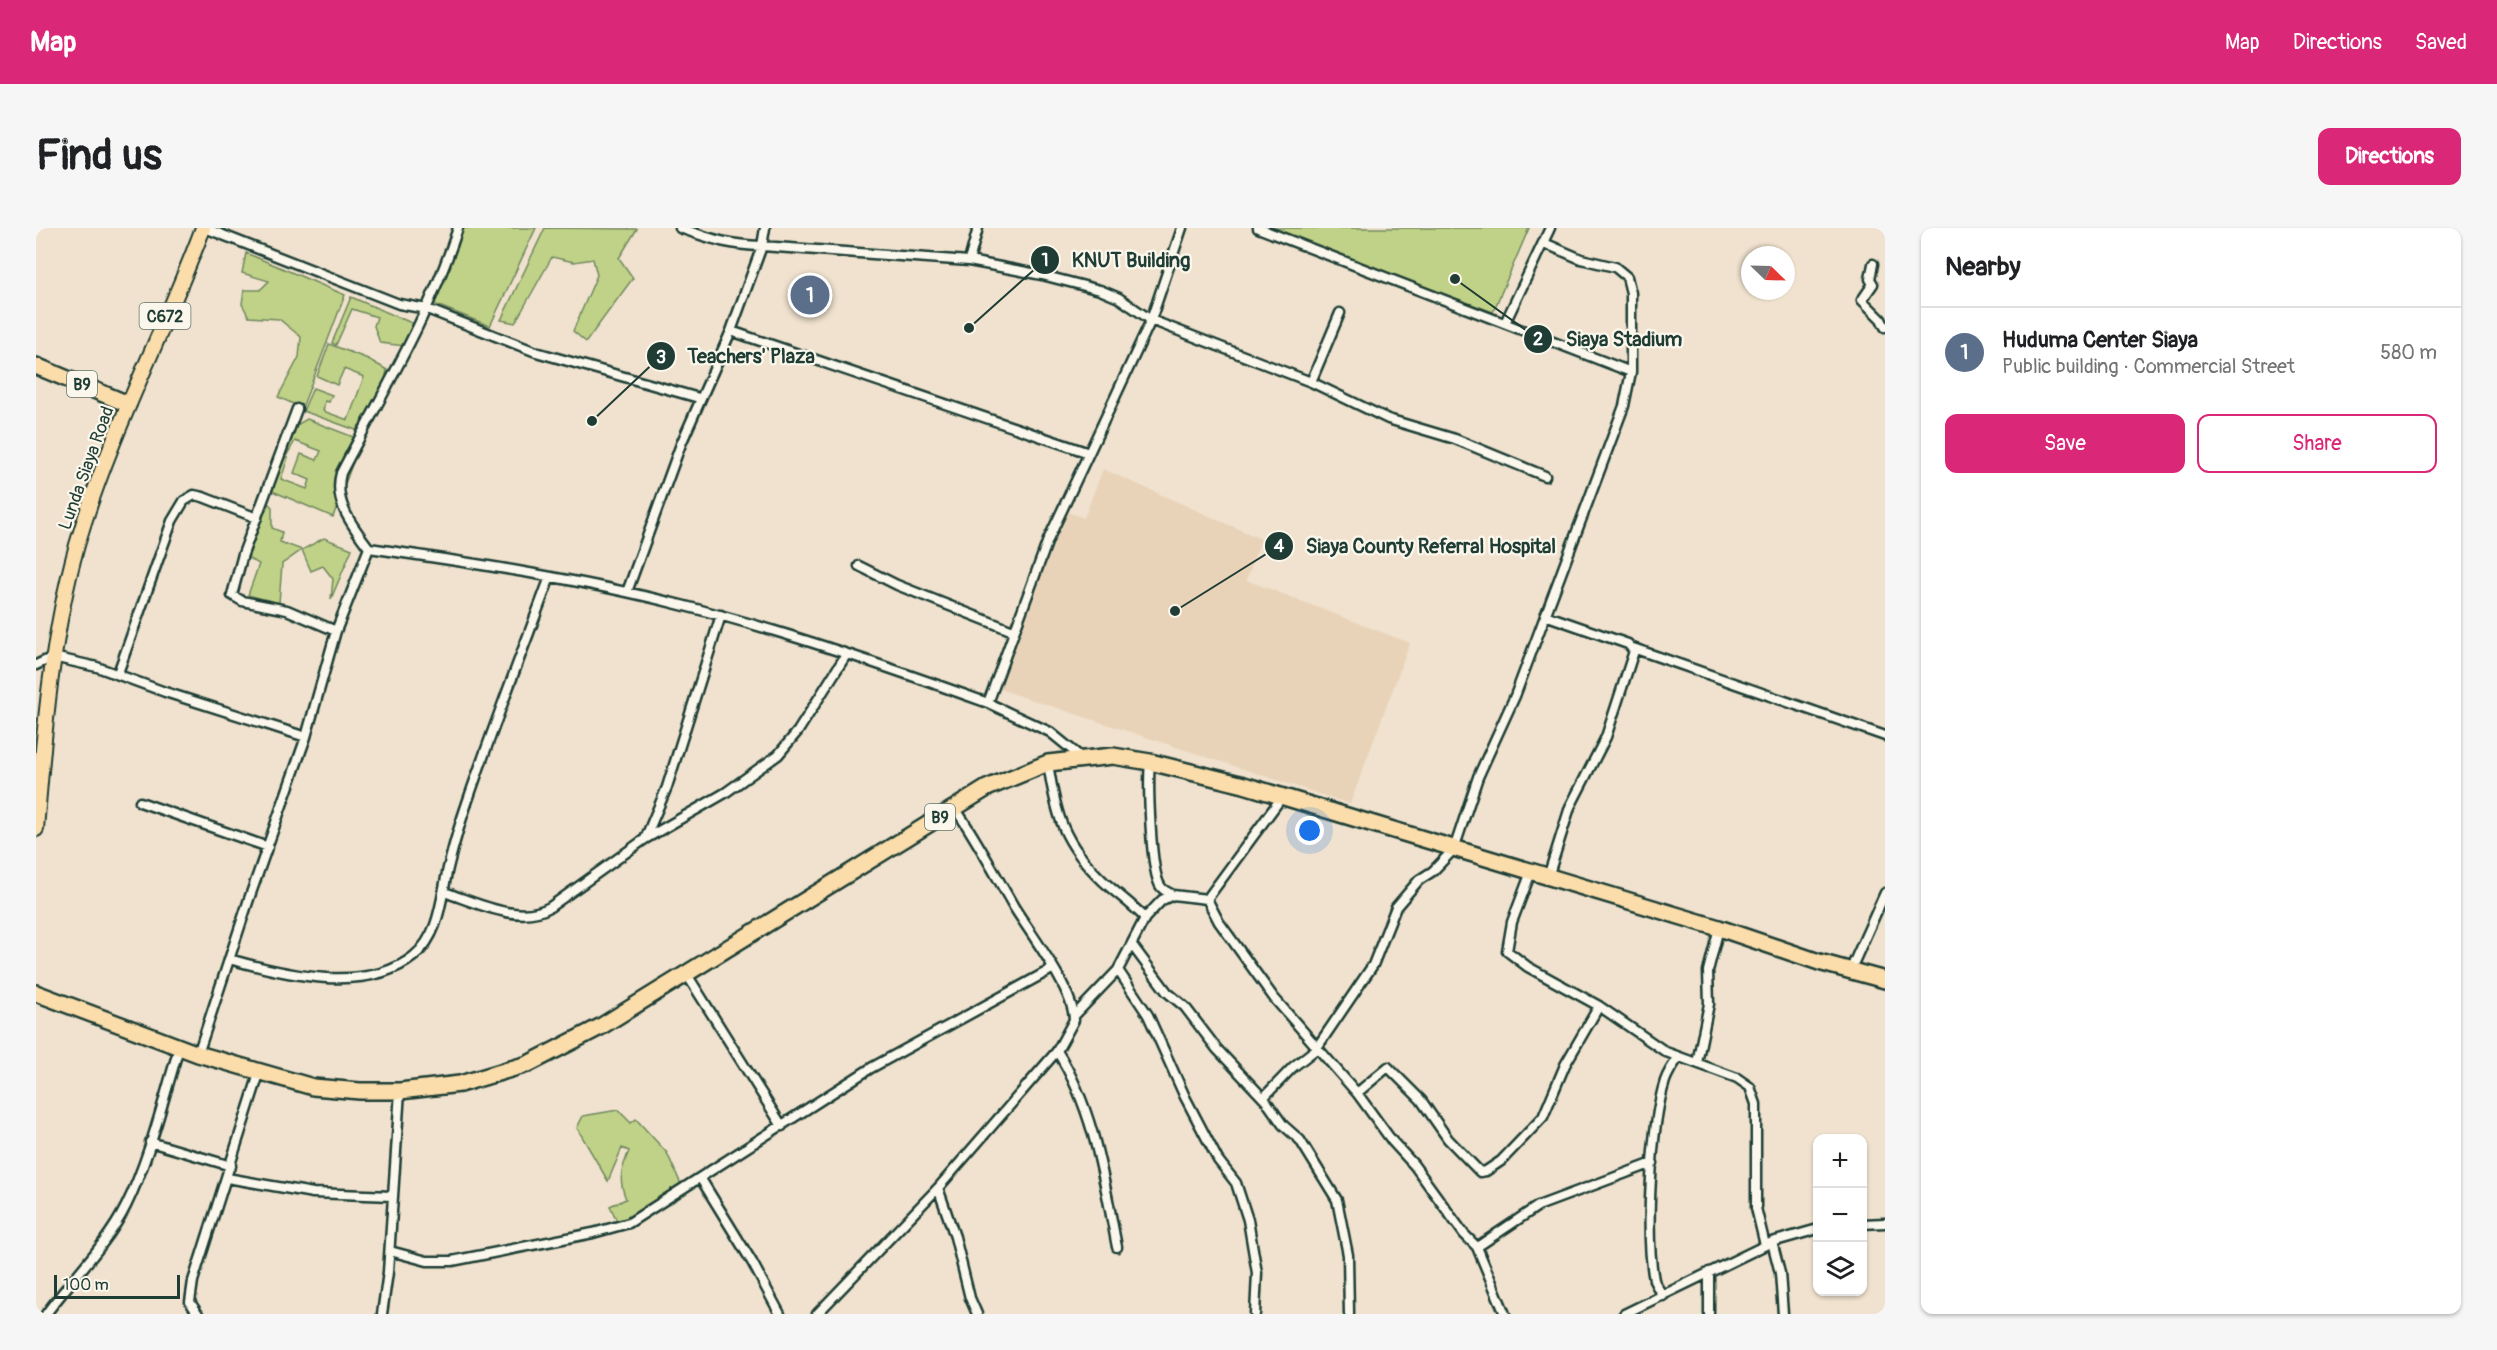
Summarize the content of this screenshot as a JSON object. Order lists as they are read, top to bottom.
{
  "streets": {
    "highway": ["B9"],
    "main road": ["C672", "Lunda Siaya Road"]
  },
  "crossings": [
    ["C672", "B9"],
    ["C672", "Lunda Siaya Road"],
    ["B9", "Lunda Siaya Road"]
  ],
  "places": [
    "Siaya Stadium",
    "KNUT Building",
    "Teachers' Plaza",
    "Siaya County Referral Hospital"
  ],
  "scale_bar": "100 m",
  "north": "bottom right",
  "page": {
    "header": "Map",
    "nav": ["Map", "Directions", "Saved"],
    "buttons": [
      "Directions",
      ["Save", "Share"]
    ],
    "title": "Find us",
    "heading": "Nearby",
    "pins": "1",
    "list": [
      {
        "mark": "1",
        "name": "Huduma Center Siaya",
        "note": "Public building · Commercial Street",
        "value": "580 m"
      }
    ],
    "map_buttons": ["+", "−"],
    "scale": "100 m"
  }
}
